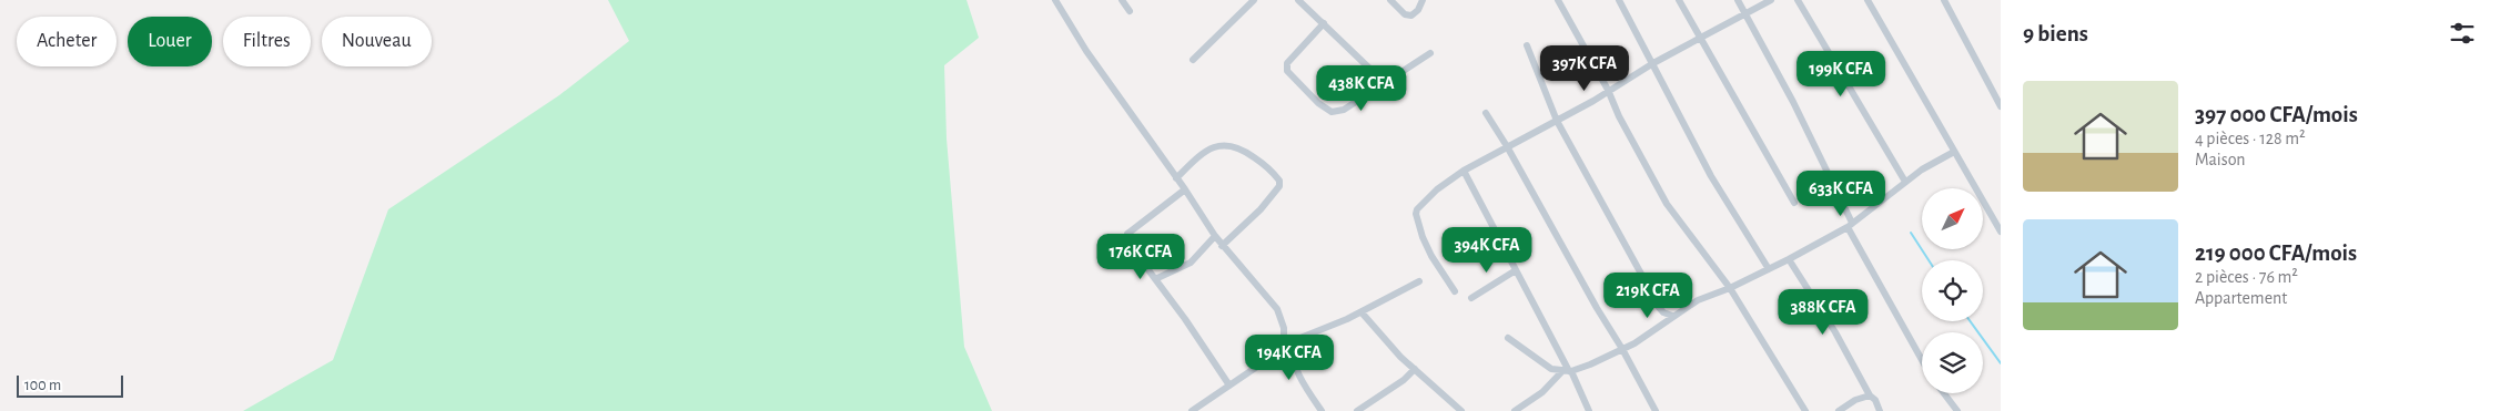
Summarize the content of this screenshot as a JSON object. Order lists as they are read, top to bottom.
{
  "scale_bar": "100 m",
  "north": "top right",
  "page": {
    "heading": "9 biens",
    "chip": [
      "Acheter",
      "Louer",
      "Filtres",
      "Nouveau"
    ],
    "price": [
      "397K CFA",
      "199K CFA",
      "438K CFA",
      "633K CFA",
      "394K CFA",
      "176K CFA",
      "219K CFA",
      "388K CFA",
      "194K CFA"
    ],
    "list": [
      {
        "name": "397 000 CFA/mois",
        "note": "4 pièces · 128 m² · Maison"
      },
      {
        "name": "219 000 CFA/mois",
        "note": "2 pièces · 76 m² · Appartement"
      }
    ],
    "scale": "100 m"
  }
}
